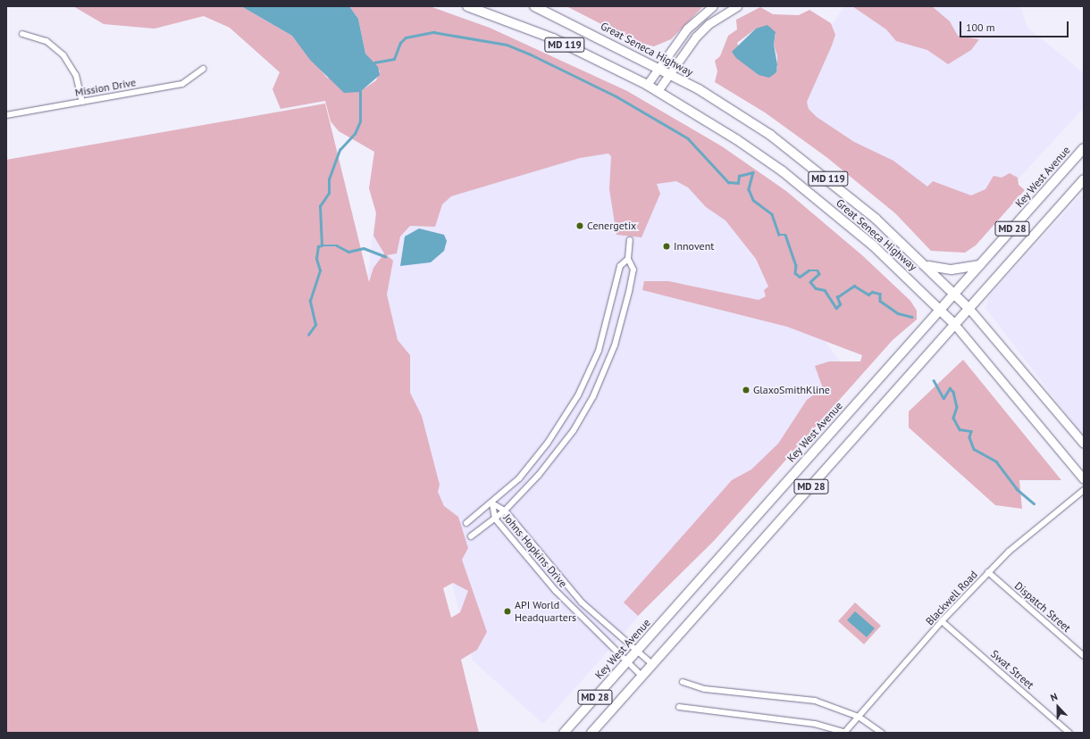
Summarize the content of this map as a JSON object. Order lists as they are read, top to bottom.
{
  "streets": {
    "main road": [
      "MD 119",
      "Great Seneca Highway",
      "Key West Avenue",
      "MD 28"
    ],
    "street": [
      "Mission Drive",
      "Johns Hopkins Drive",
      "Blackwell Road",
      "Dispatch Street",
      "Swat Street"
    ]
  },
  "crossings": [
    ["Great Seneca Highway", "Key West Avenue"],
    ["Great Seneca Highway", "MD 28"],
    ["Key West Avenue", "Johns Hopkins Drive"],
    ["MD 28", "Johns Hopkins Drive"],
    ["Blackwell Road", "Dispatch Street"],
    ["Blackwell Road", "Swat Street"]
  ],
  "places": [
    "Cenergetix",
    "Innovent",
    "GlaxoSmithKline",
    "API World Headquarters"
  ],
  "scale_bar": "100 m",
  "north": "top"
}
